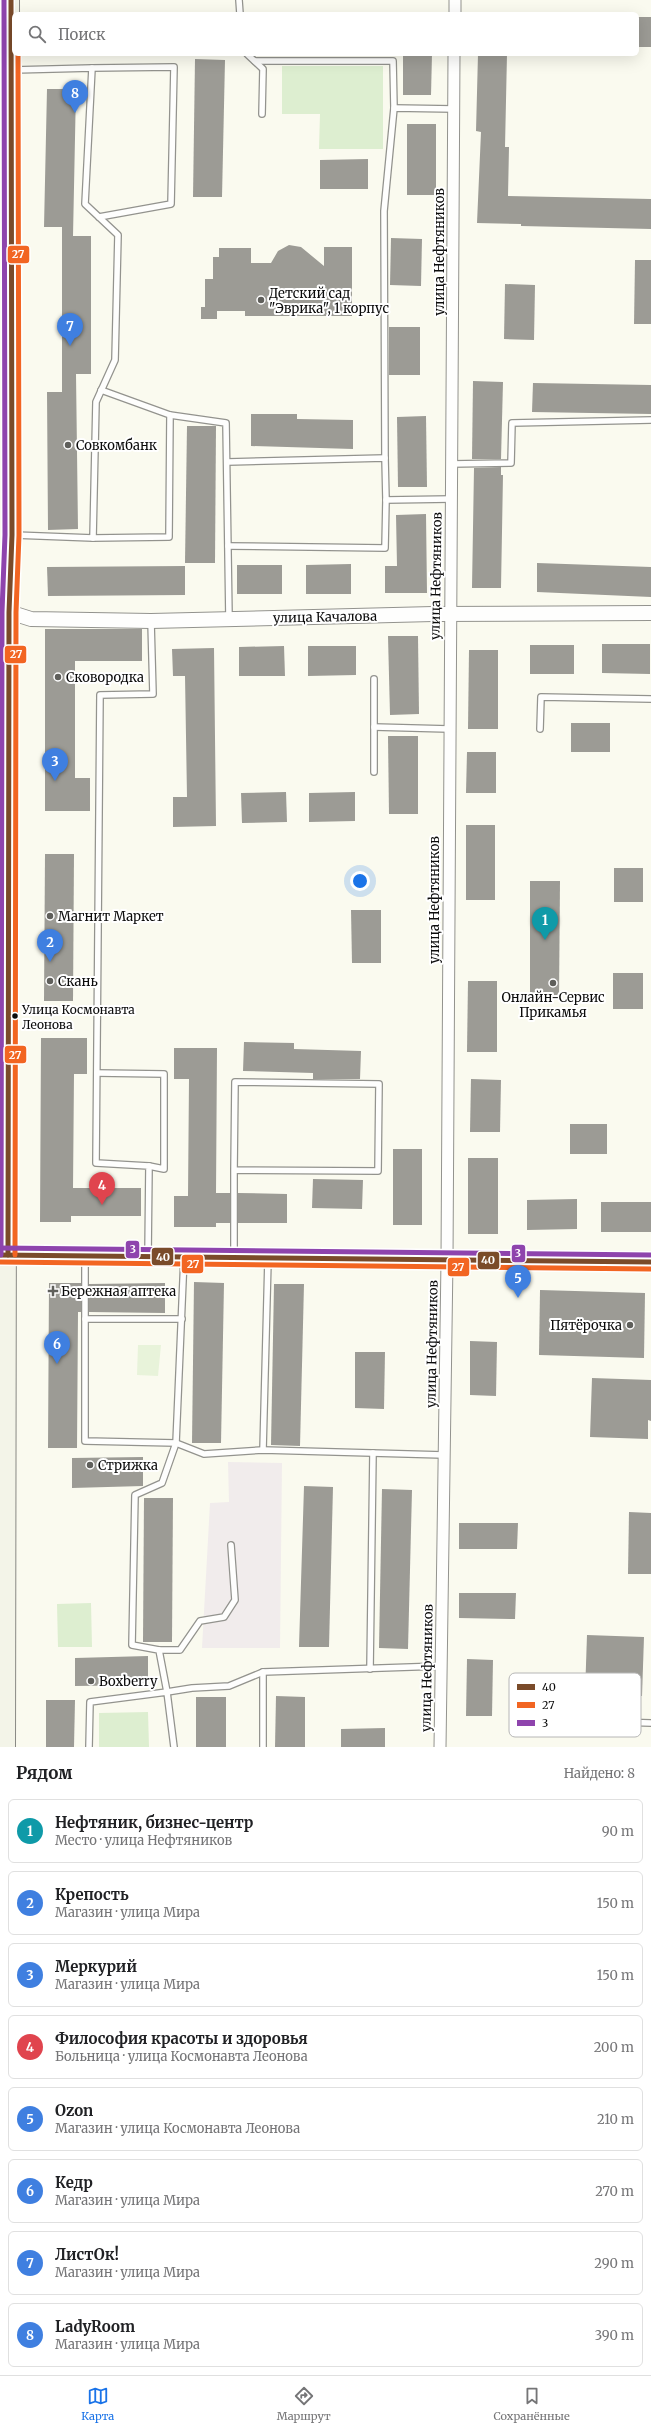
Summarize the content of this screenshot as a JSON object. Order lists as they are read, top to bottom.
{
  "streets": {
    "street": ["улица Нефтяников", "улица Качалова"]
  },
  "crossings": [
    ["улица Нефтяников", "улица Качалова"]
  ],
  "places": {
    "other": [
      "Детский сад \"Эврика\", 1 корпус",
      "Совкомбанк",
      "Сковородка",
      "Магнит Маркет",
      "Скань",
      "Онлайн-Сервис Прикамья",
      "Улица Космонавта Леонова",
      "Пятёрочка",
      "Стрижка",
      "Boxberry"
    ],
    "health": ["Бережная аптека"]
  },
  "lines": ["transit line 40", "transit line 3", "transit line 27"],
  "legend": ["40", "27", "3"],
  "page": {
    "search": "Поиск",
    "pins": [
      "8",
      "7",
      "3",
      "1",
      "2",
      "4",
      "5",
      "6"
    ],
    "heading": ["Рядом", "Найдено: 8"],
    "list": [
      {
        "mark": "1",
        "name": "Нефтяник, бизнес-центр",
        "note": "Место · улица Нефтяников",
        "value": "90 m"
      },
      {
        "mark": "2",
        "name": "Крепость",
        "note": "Магазин · улица Мира",
        "value": "150 m"
      },
      {
        "mark": "3",
        "name": "Меркурий",
        "note": "Магазин · улица Мира",
        "value": "150 m"
      },
      {
        "mark": "4",
        "name": "Философия красоты и здоровья",
        "note": "Больница · улица Космонавта Леонова",
        "value": "200 m"
      },
      {
        "mark": "5",
        "name": "Ozon",
        "note": "Магазин · улица Космонавта Леонова",
        "value": "210 m"
      },
      {
        "mark": "6",
        "name": "Кедр",
        "note": "Магазин · улица Мира",
        "value": "270 m"
      },
      {
        "mark": "7",
        "name": "ЛистОк!",
        "note": "Магазин · улица Мира",
        "value": "290 m"
      },
      {
        "mark": "8",
        "name": "LadyRoom",
        "note": "Магазин · улица Мира",
        "value": "390 m"
      }
    ],
    "nav": ["Карта", "Маршрут", "Сохранённые"]
  }
}
